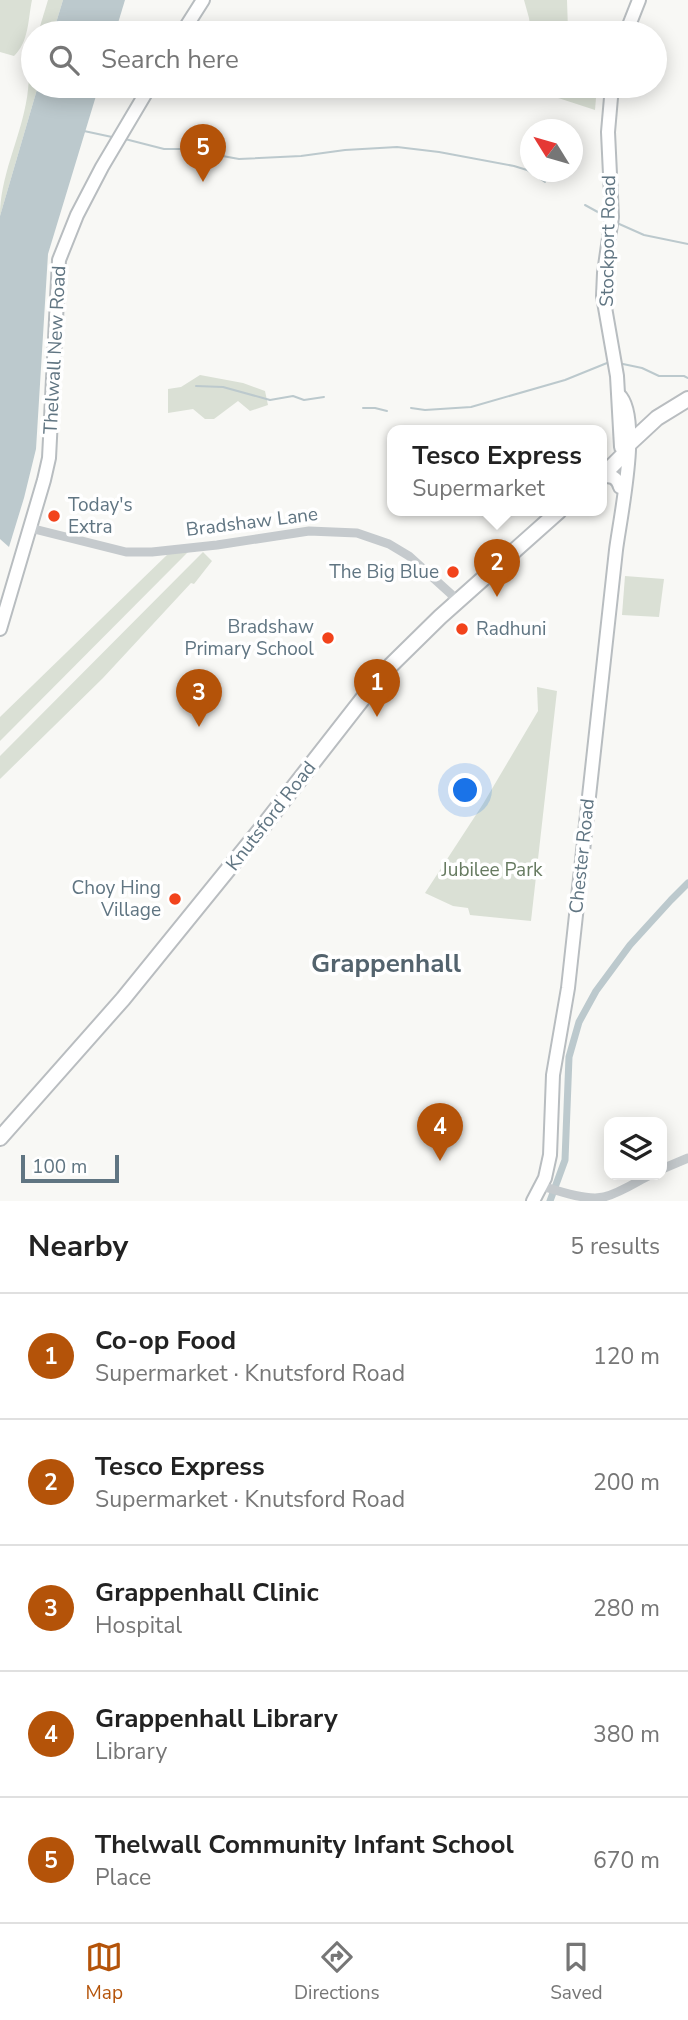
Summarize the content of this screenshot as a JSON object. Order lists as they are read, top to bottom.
{
  "streets": {
    "highway": ["Knutsford Road"],
    "main road": ["Stockport Road", "Thelwall New Road", "Chester Road"],
    "street": ["Bradshaw Lane"]
  },
  "crossings": [
    ["Stockport Road", "Chester Road"],
    ["Thelwall New Road", "Bradshaw Lane"],
    ["Bradshaw Lane", "Knutsford Road"]
  ],
  "districts": ["Grappenhall"],
  "parks": ["Jubilee Park"],
  "places": [
    "Today's Extra",
    "The Big Blue",
    "Radhuni",
    "Bradshaw Primary School",
    "Choy Hing Village"
  ],
  "scale_bar": "100 m",
  "north": "top left",
  "page": {
    "search": "Search here",
    "pins": [
      "5",
      "2",
      "1",
      "3",
      "4"
    ],
    "popup": ["Tesco Express", "Supermarket"],
    "scale": "100 m",
    "heading": ["Nearby", "5 results"],
    "list": [
      {
        "mark": "1",
        "name": "Co-op Food",
        "note": "Supermarket · Knutsford Road",
        "value": "120 m"
      },
      {
        "mark": "2",
        "name": "Tesco Express",
        "note": "Supermarket · Knutsford Road",
        "value": "200 m"
      },
      {
        "mark": "3",
        "name": "Grappenhall Clinic",
        "note": "Hospital",
        "value": "280 m"
      },
      {
        "mark": "4",
        "name": "Grappenhall Library",
        "note": "Library",
        "value": "380 m"
      },
      {
        "mark": "5",
        "name": "Thelwall Community Infant School",
        "note": "Place",
        "value": "670 m"
      }
    ],
    "nav": ["Map", "Directions", "Saved"]
  }
}
